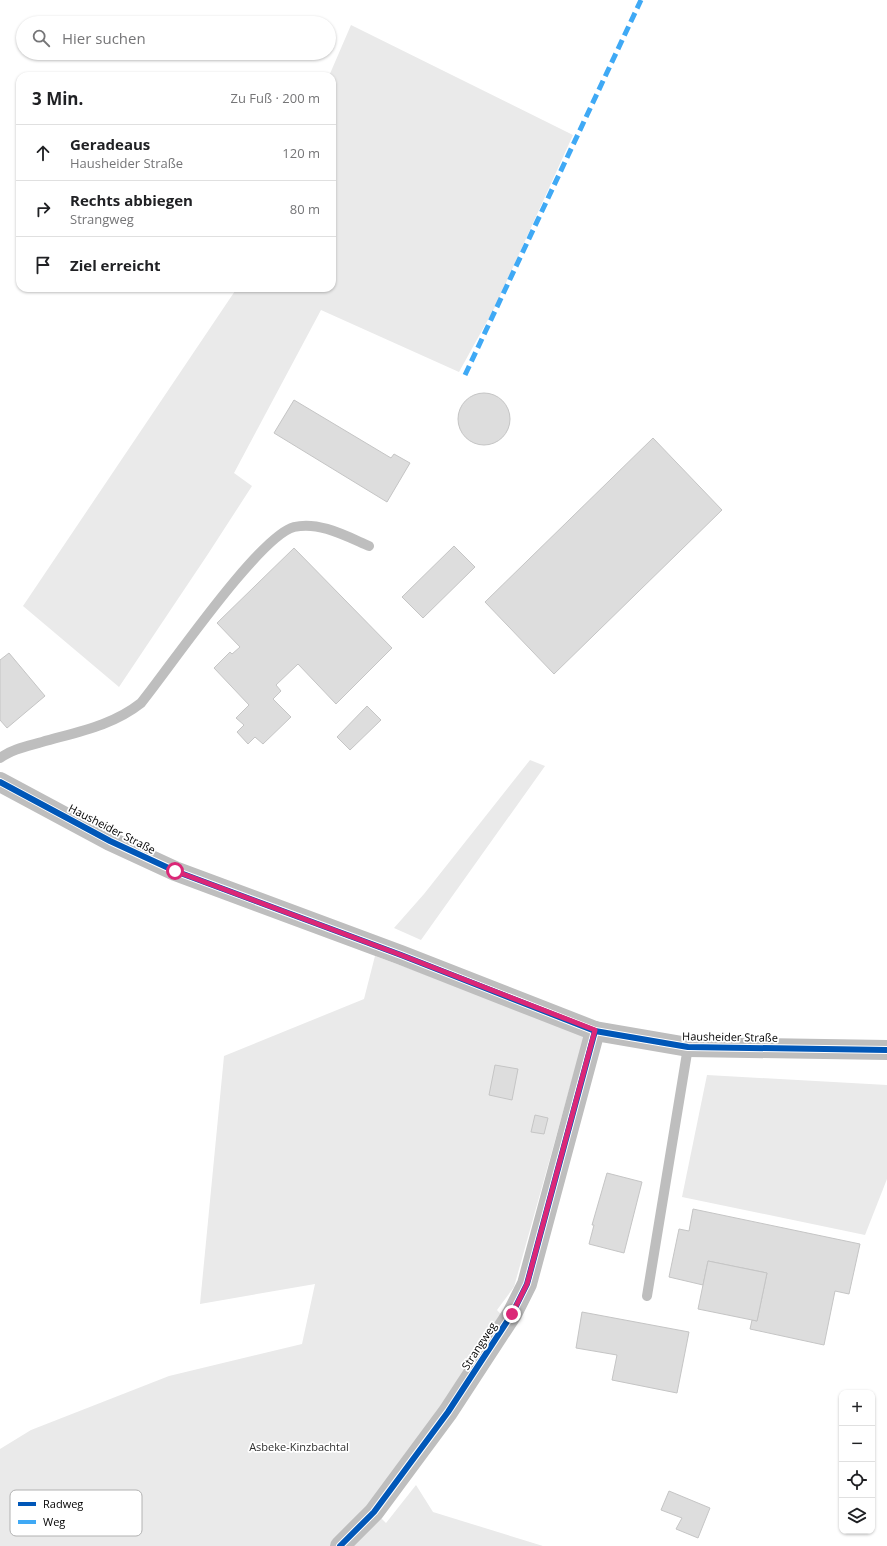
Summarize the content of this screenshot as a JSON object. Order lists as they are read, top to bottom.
{
  "streets": {
    "street": ["Hausheider Straße", "Strangweg"]
  },
  "crossings": [
    ["Hausheider Straße", "Strangweg"]
  ],
  "parks": ["Asbeke-Kinzbachtal"],
  "legend": ["Radweg", "Weg"],
  "page": {
    "search": "Hier suchen",
    "heading": ["3 Min.", "Zu Fuß · 200 m"],
    "list": [
      ["Geradeaus", "Hausheider Straße", "120 m"],
      ["Rechts abbiegen", "Strangweg", "80 m"],
      "Ziel erreicht"
    ],
    "map_buttons": ["+", "−"]
  }
}
